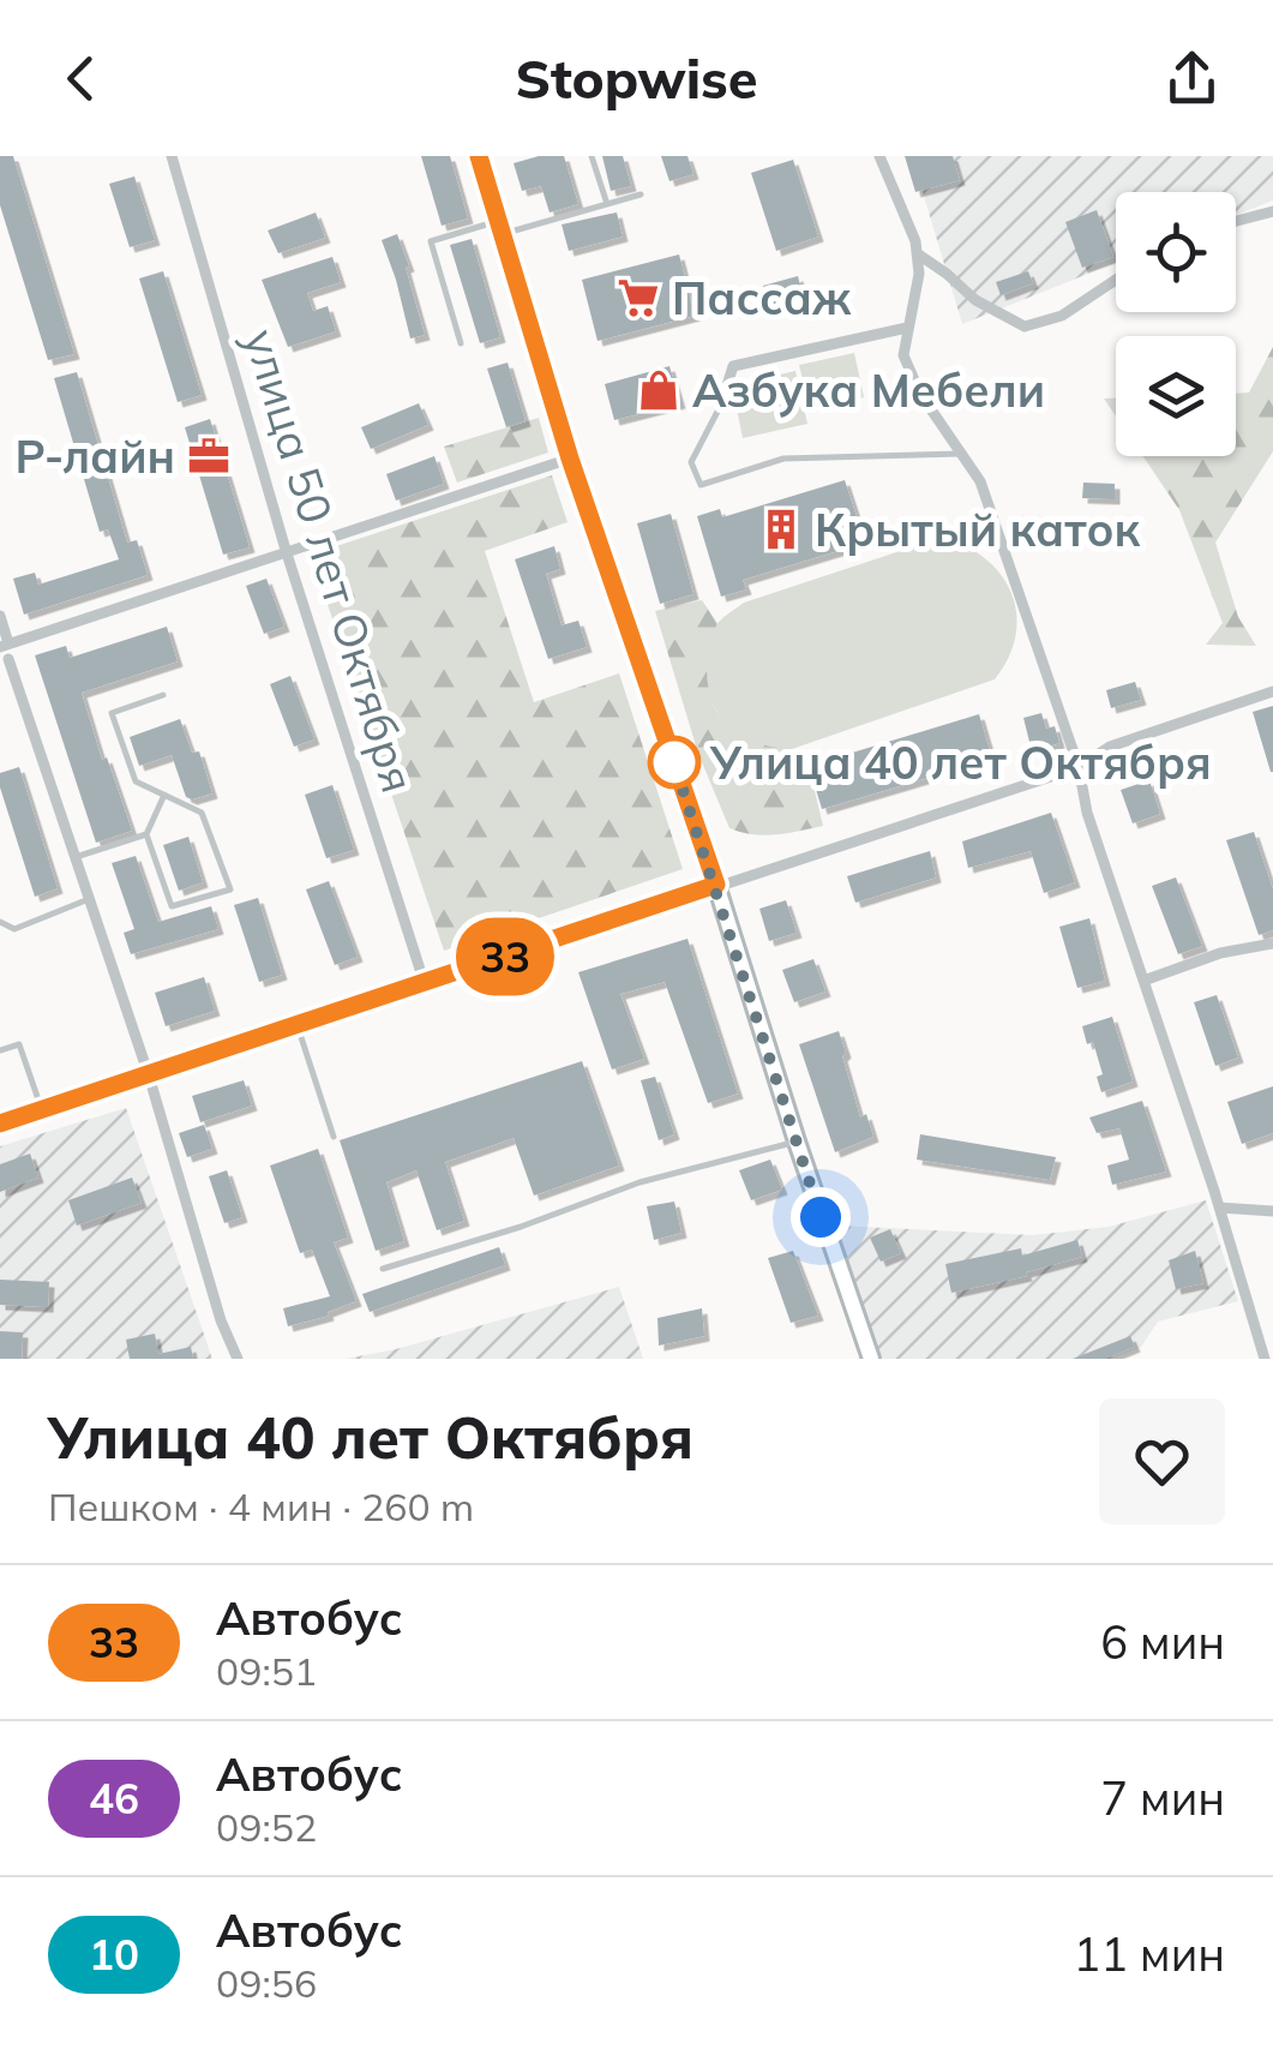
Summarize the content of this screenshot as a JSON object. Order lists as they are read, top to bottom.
{
  "streets": {
    "street": ["улица 50 лет Октября"]
  },
  "places": {
    "supermarket": ["Пассаж"],
    "shop": ["Азбука Мебели"],
    "office": ["Р-лайн"],
    "building": ["Крытый каток"],
    "other": ["Улица 40 лет Октября"]
  },
  "lines": ["bus line 33"],
  "page": {
    "header": "Stopwise",
    "on_map": "33",
    "heading": ["Улица 40 лет Октября", "Пешком · 4 мин · 260 m"],
    "list": [
      {
        "mark": "33",
        "name": "Автобус",
        "note": "09:51",
        "value": "6 мин"
      },
      {
        "mark": "46",
        "name": "Автобус",
        "note": "09:52",
        "value": "7 мин"
      },
      {
        "mark": "10",
        "name": "Автобус",
        "note": "09:56",
        "value": "11 мин"
      }
    ]
  }
}
